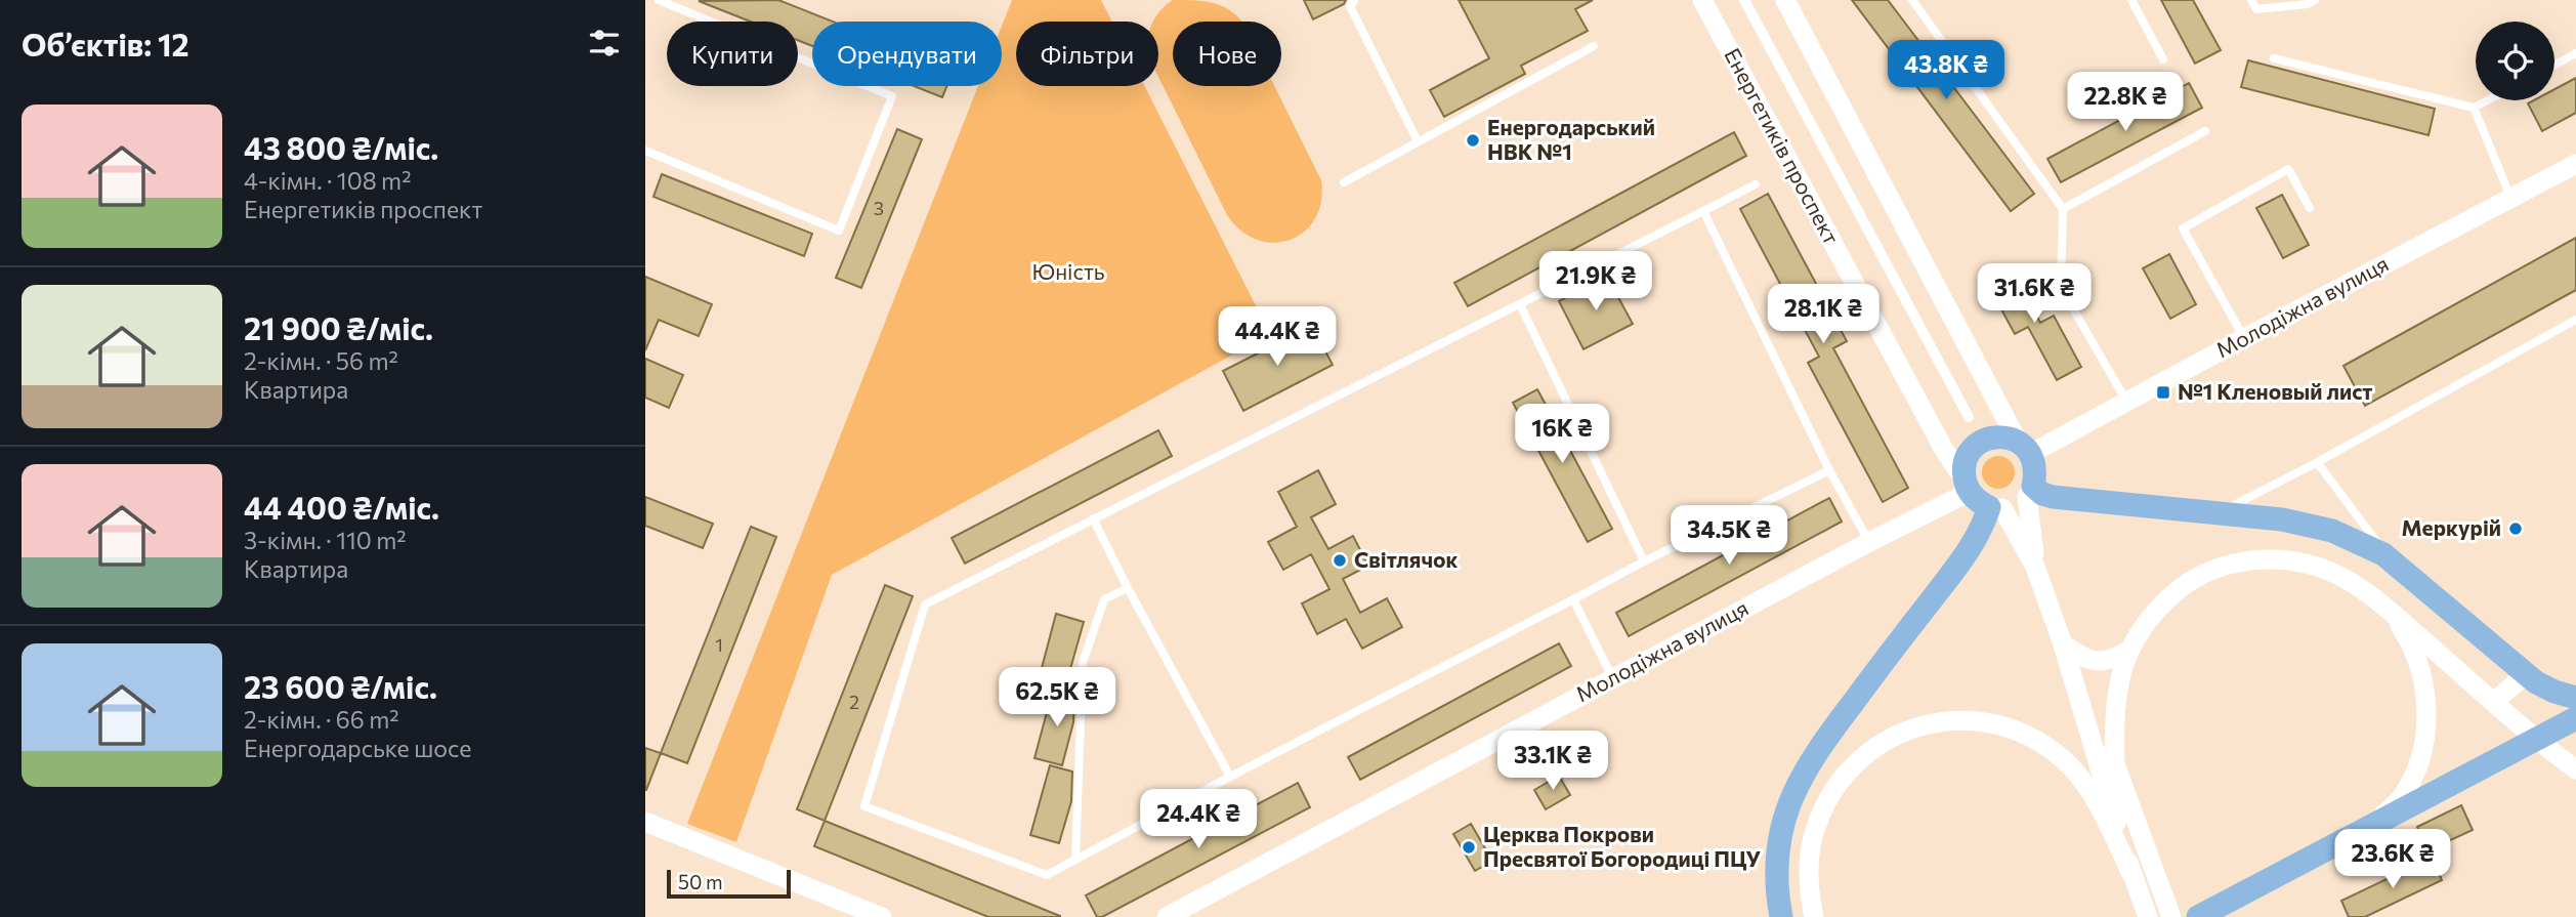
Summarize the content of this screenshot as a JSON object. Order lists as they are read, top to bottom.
{
  "streets": {
    "street": ["Енергетиків проспект", "Молодіжна вулиця"]
  },
  "crossings": [
    ["Енергетиків проспект", "Молодіжна вулиця"]
  ],
  "parks": ["Юність"],
  "places": {
    "other": [
      "Енергодарський НВК №1",
      "Меркурій",
      "Світлячок",
      "Церква Покрови Пресвятої Богородиці ПЦУ"
    ],
    "transit": ["№1 Кленовый лист"]
  },
  "house_numbers": ["3", "1", "2"],
  "scale_bar": "50 m",
  "page": {
    "heading": "Об’єктів: 12",
    "chip": [
      "Купити",
      "Орендувати",
      "Фільтри",
      "Нове"
    ],
    "price": [
      "43.8K ₴",
      "22.8K ₴",
      "21.9K ₴",
      "31.6K ₴",
      "28.1K ₴",
      "44.4K ₴",
      "16K ₴",
      "34.5K ₴",
      "62.5K ₴",
      "33.1K ₴",
      "24.4K ₴",
      "23.6K ₴"
    ],
    "list": [
      {
        "name": "43 800 ₴/міс.",
        "note": "4-кімн. · 108 m² · Енергетиків проспект"
      },
      {
        "name": "21 900 ₴/міс.",
        "note": "2-кімн. · 56 m² · Квартира"
      },
      {
        "name": "44 400 ₴/міс.",
        "note": "3-кімн. · 110 m² · Квартира"
      },
      {
        "name": "23 600 ₴/міс.",
        "note": "2-кімн. · 66 m² · Енергодарське шосе"
      }
    ],
    "scale": "50 m"
  }
}
